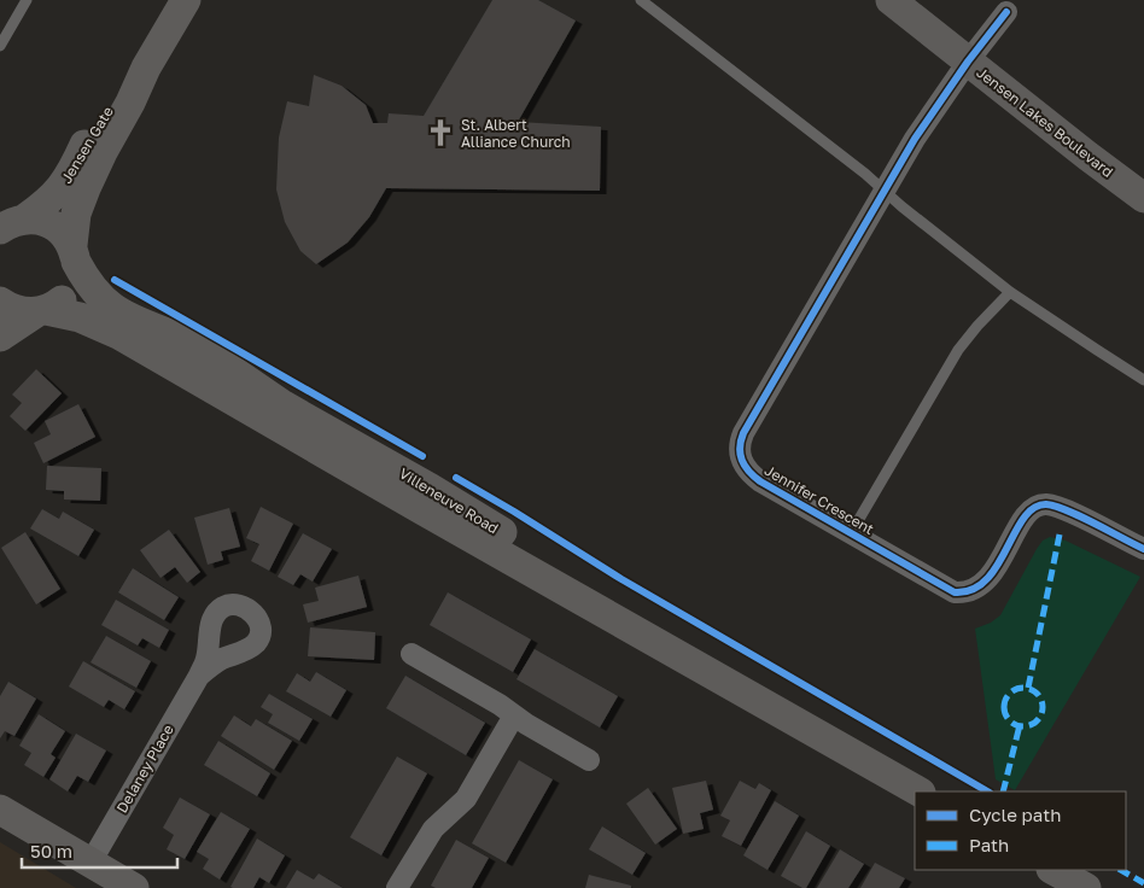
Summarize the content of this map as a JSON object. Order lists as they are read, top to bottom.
{
  "streets": {
    "main road": ["Jensen Lakes Boulevard", "Jensen Gate", "Villeneuve Road"],
    "street": ["Jennifer Crescent", "Delaney Place"]
  },
  "crossings": [
    ["Jensen Lakes Boulevard", "Jennifer Crescent"],
    ["Jensen Gate", "Villeneuve Road"]
  ],
  "places": {
    "church": ["St. Albert Alliance Church"]
  },
  "legend": ["Cycle path", "Path"],
  "scale_bar": "50 m"
}
